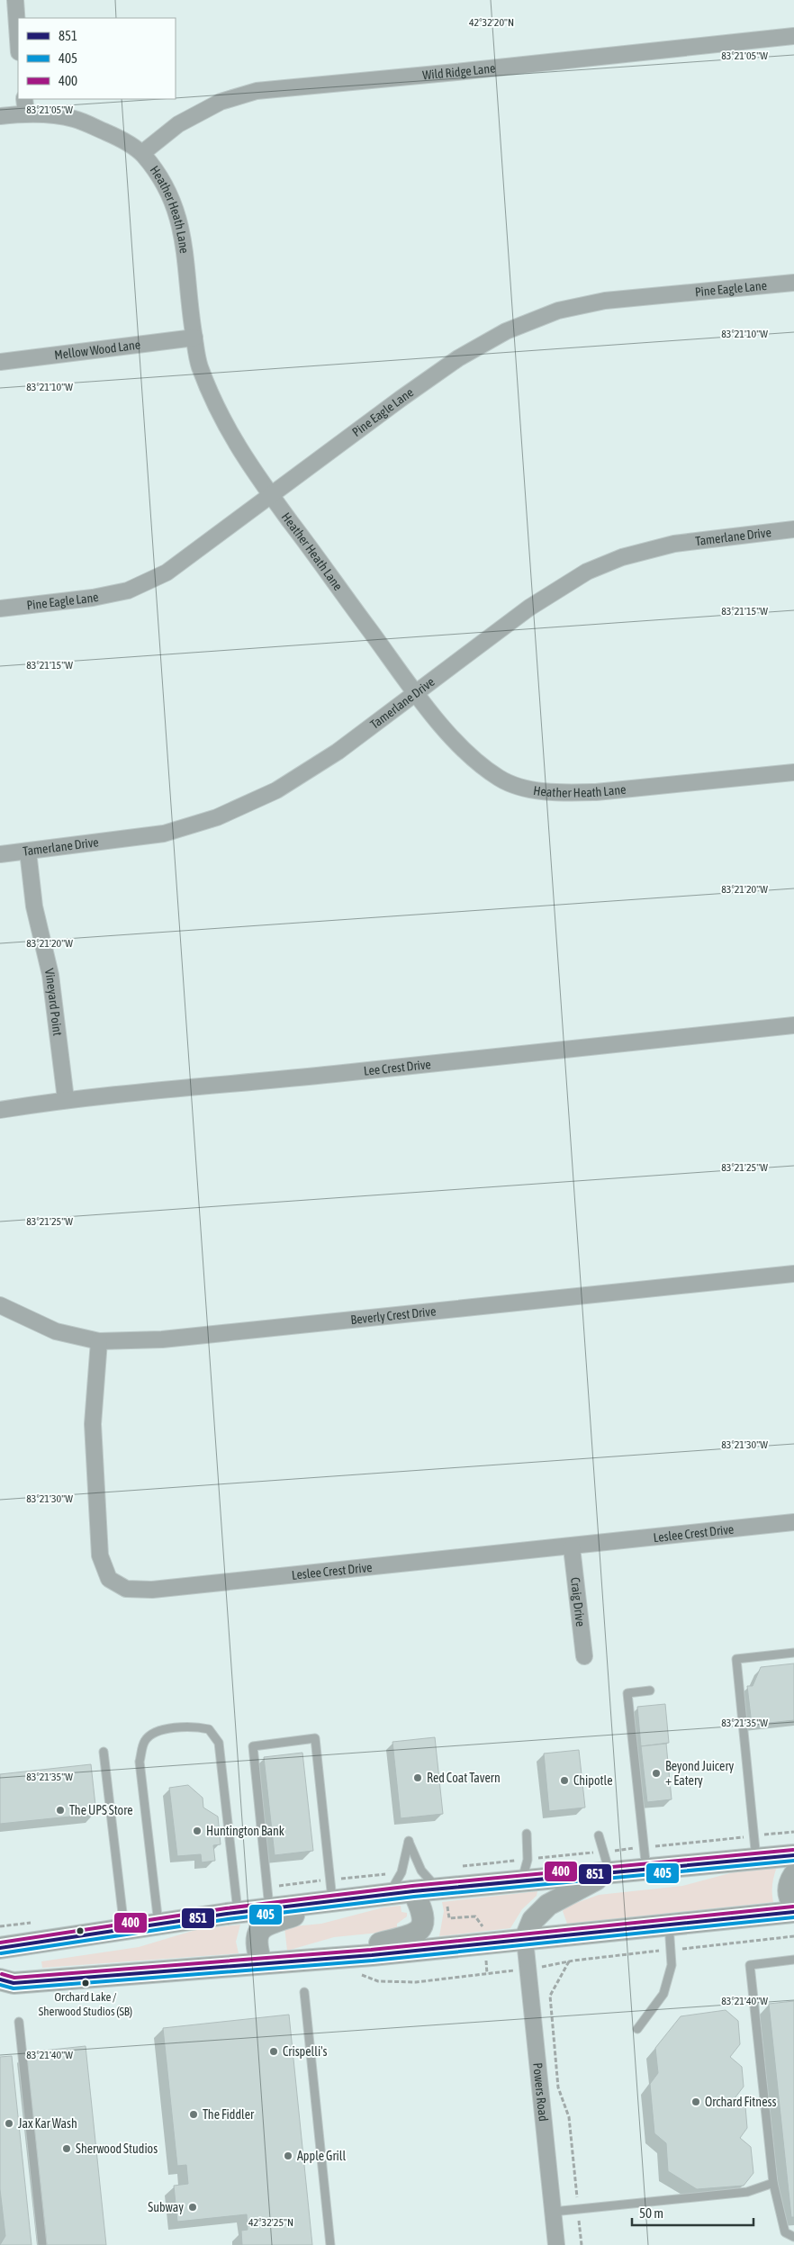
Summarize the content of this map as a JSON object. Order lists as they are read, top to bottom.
{
  "streets": {
    "street": [
      "Wild Ridge Lane",
      "Heather Heath Lane",
      "Pine Eagle Lane",
      "Mellow Wood Lane",
      "Tamerlane Drive",
      "Vineyard Point",
      "Lee Crest Drive",
      "Beverly Crest Drive",
      "Leslee Crest Drive",
      "Craig Drive",
      "Powers Road"
    ]
  },
  "crossings": [
    ["Wild Ridge Lane", "Heather Heath Lane"],
    ["Heather Heath Lane", "Pine Eagle Lane"],
    ["Heather Heath Lane", "Mellow Wood Lane"],
    ["Heather Heath Lane", "Tamerlane Drive"],
    ["Tamerlane Drive", "Vineyard Point"],
    ["Vineyard Point", "Lee Crest Drive"],
    ["Beverly Crest Drive", "Leslee Crest Drive"],
    ["Leslee Crest Drive", "Craig Drive"]
  ],
  "places": [
    "Beyond Juicery + Eatery",
    "Red Coat Tavern",
    "Chipotle",
    "The UPS Store",
    "Huntington Bank",
    "Orchard Lake / Sherwood Studios (SB)",
    "Crispelli's",
    "Orchard Fitness",
    "The Fiddler",
    "Jax Kar Wash",
    "Sherwood Studios",
    "Apple Grill",
    "Subway"
  ],
  "lines": ["transit line 400", "transit line 851", "transit line 405"],
  "legend": ["851", "405", "400"],
  "scale_bar": "50 m",
  "coordinates": [
    "42°32'20\"N",
    "83°21'05\"W",
    "83°21'10\"W",
    "83°21'15\"W",
    "83°21'20\"W",
    "83°21'25\"W",
    "83°21'30\"W",
    "83°21'35\"W",
    "83°21'40\"W",
    "42°32'25\"N"
  ]
}
